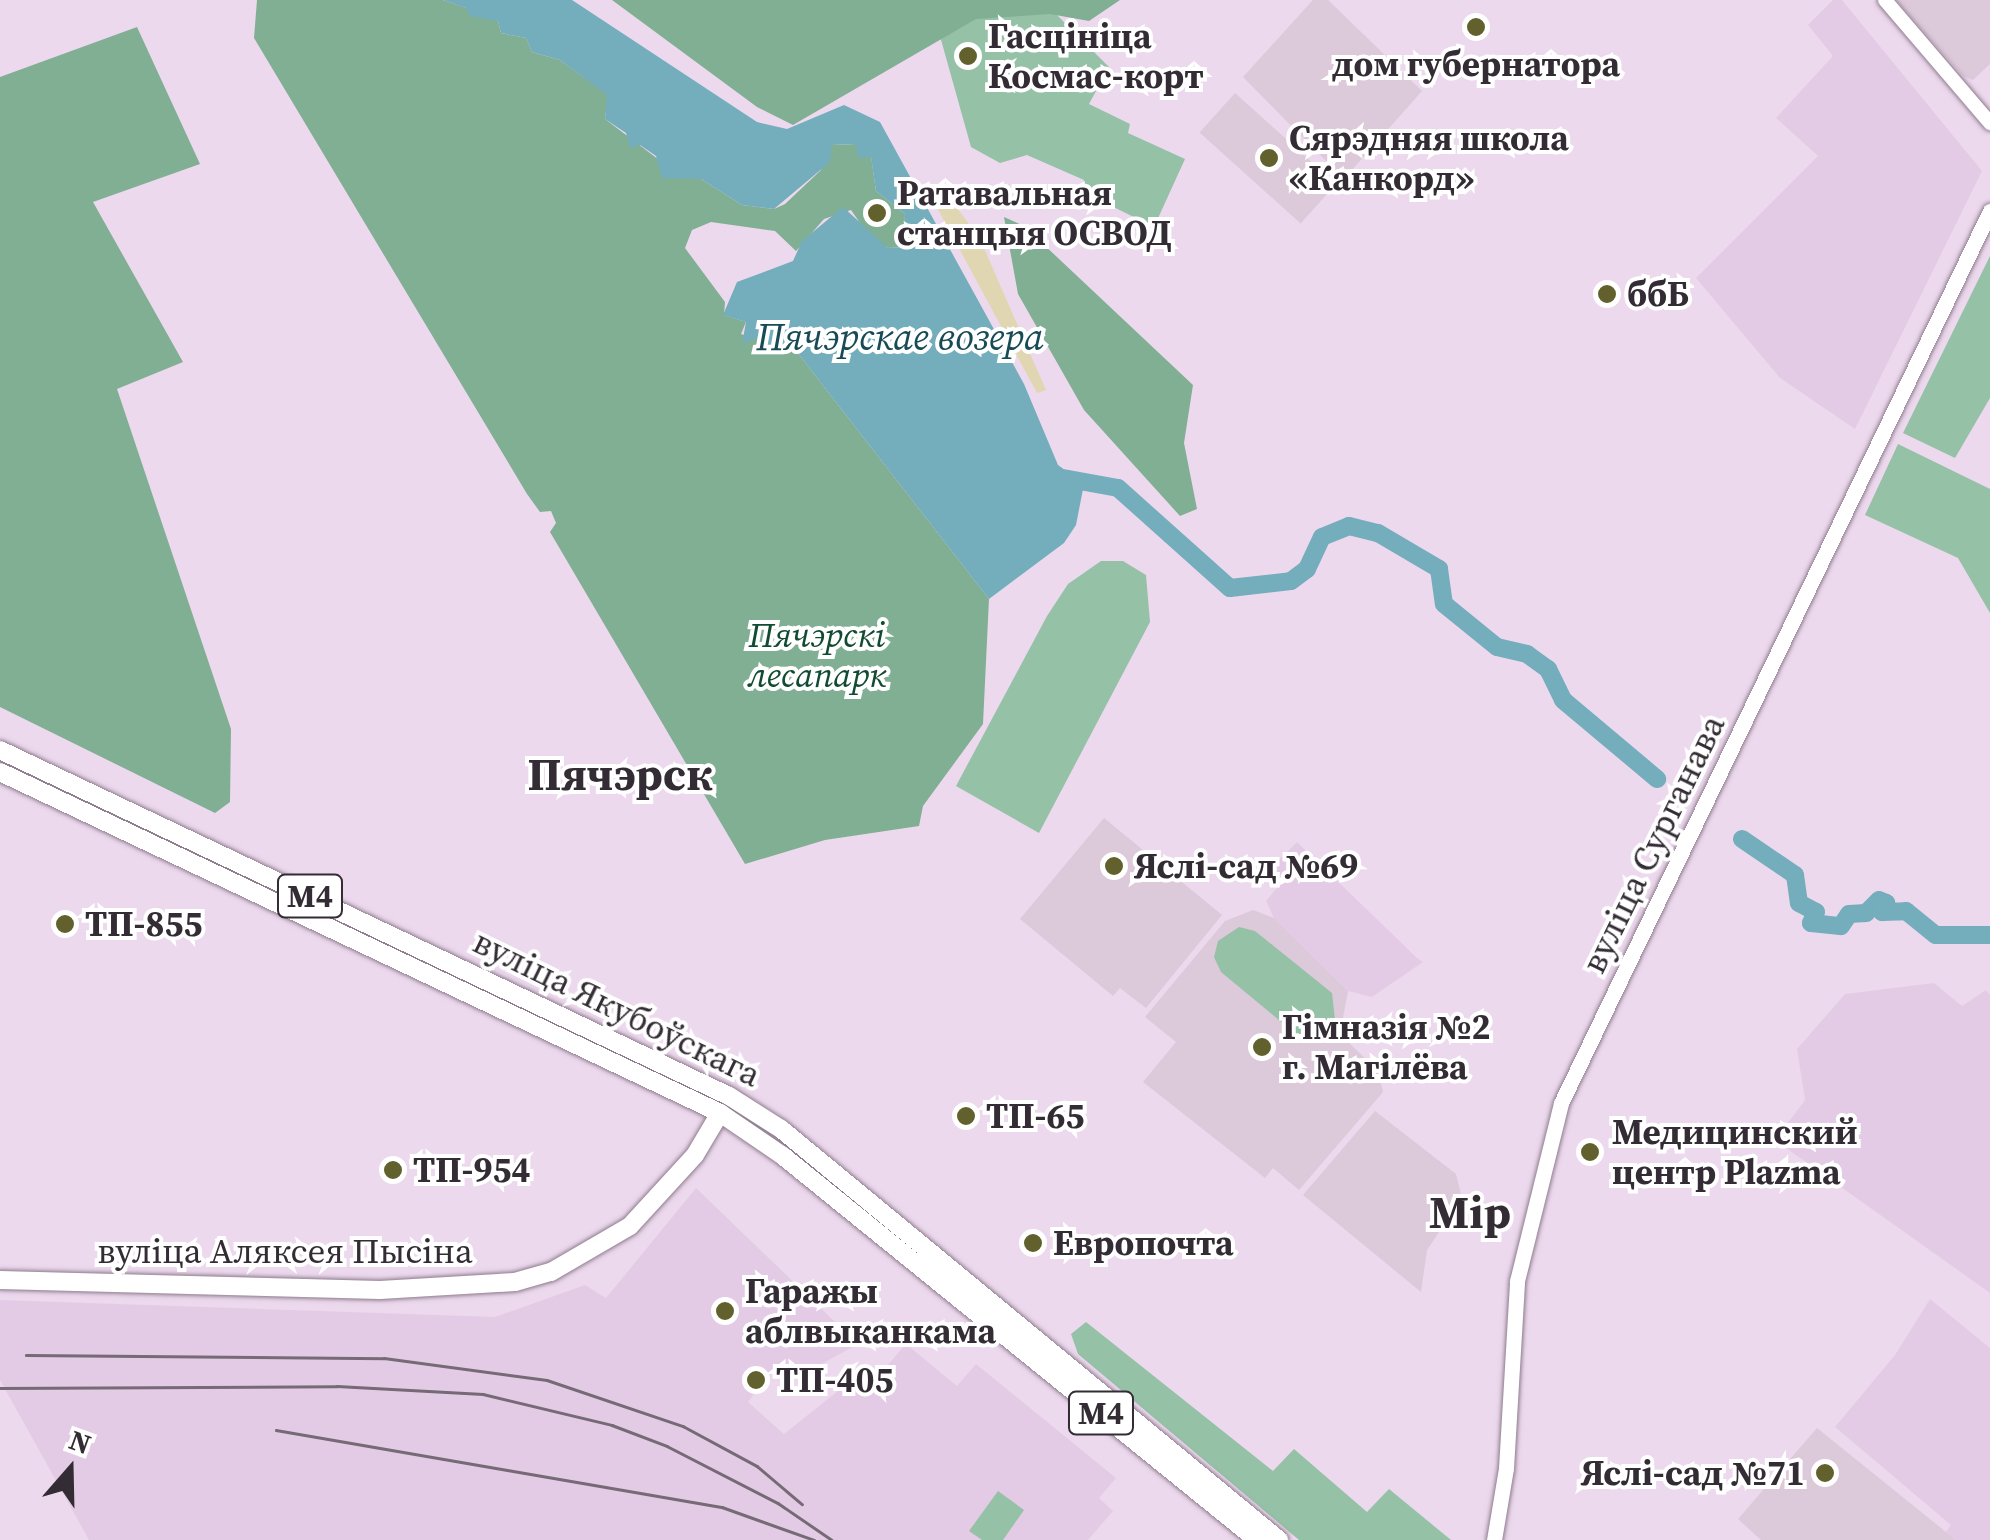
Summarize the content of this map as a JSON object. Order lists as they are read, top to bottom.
{
  "streets": {
    "main road": [
      "вуліца Сурганава",
      "М4",
      "вуліца Якубоўскага",
      "вуліца Аляксея Пысіна"
    ]
  },
  "crossings": [
    ["вуліца Якубоўскага", "вуліца Аляксея Пысіна"]
  ],
  "districts": ["Пячэрск", "Мір"],
  "water": ["Пячэрскае возера"],
  "parks": ["Пячэрскі лесапарк"],
  "places": [
    "дом губернатора",
    "Гасцініца Космас-корт",
    "Сярэдняя школа «Канкорд»",
    "Ратавальная станцыя ОСВОД",
    "ббБ",
    "Яслі-сад №69",
    "ТП-855",
    "Гімназія №2 г. Магілёва",
    "ТП-65",
    "Медицинский центр Plazma",
    "ТП-954",
    "Европочта",
    "Гаражы аблвыканкама",
    "ТП-405",
    "Яслі-сад №71"
  ],
  "north": "top"
}
